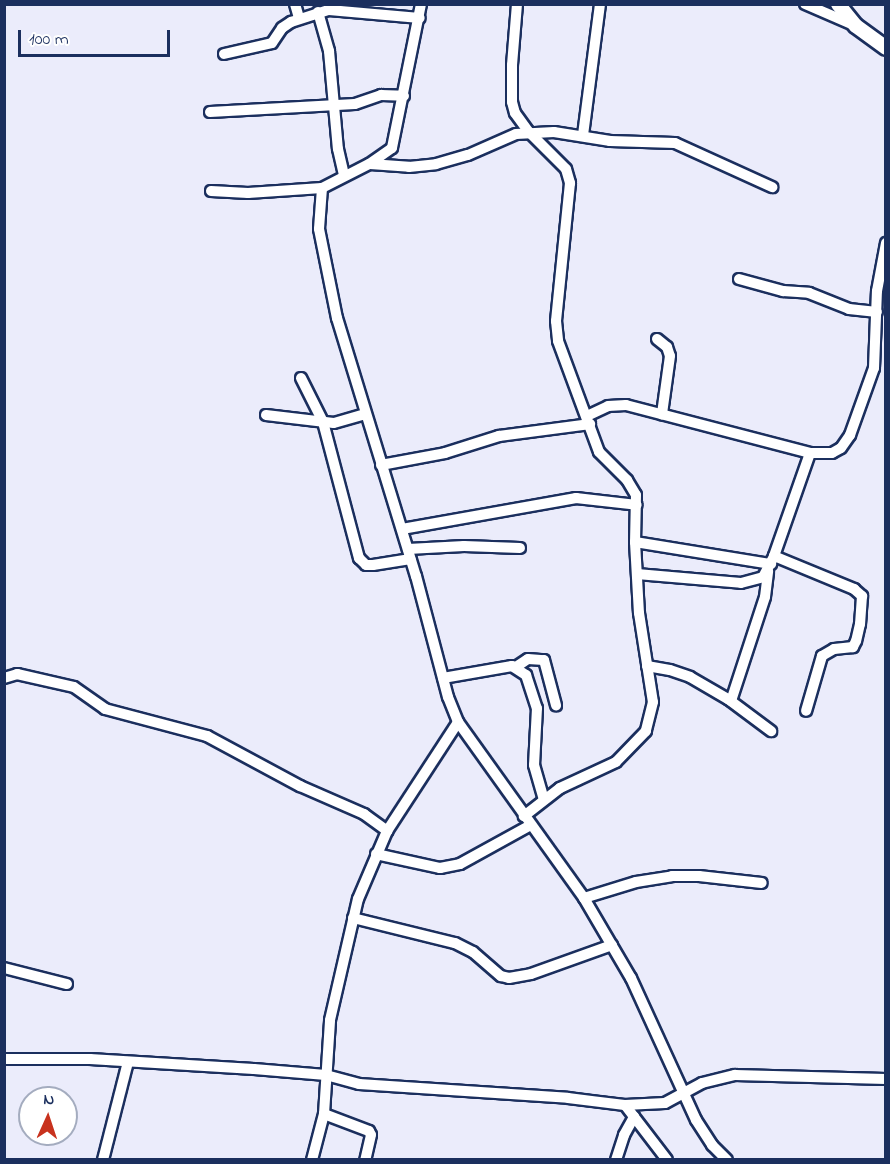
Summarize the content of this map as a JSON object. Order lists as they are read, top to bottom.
{
  "scale_bar": "100 m",
  "north": "top"
}
